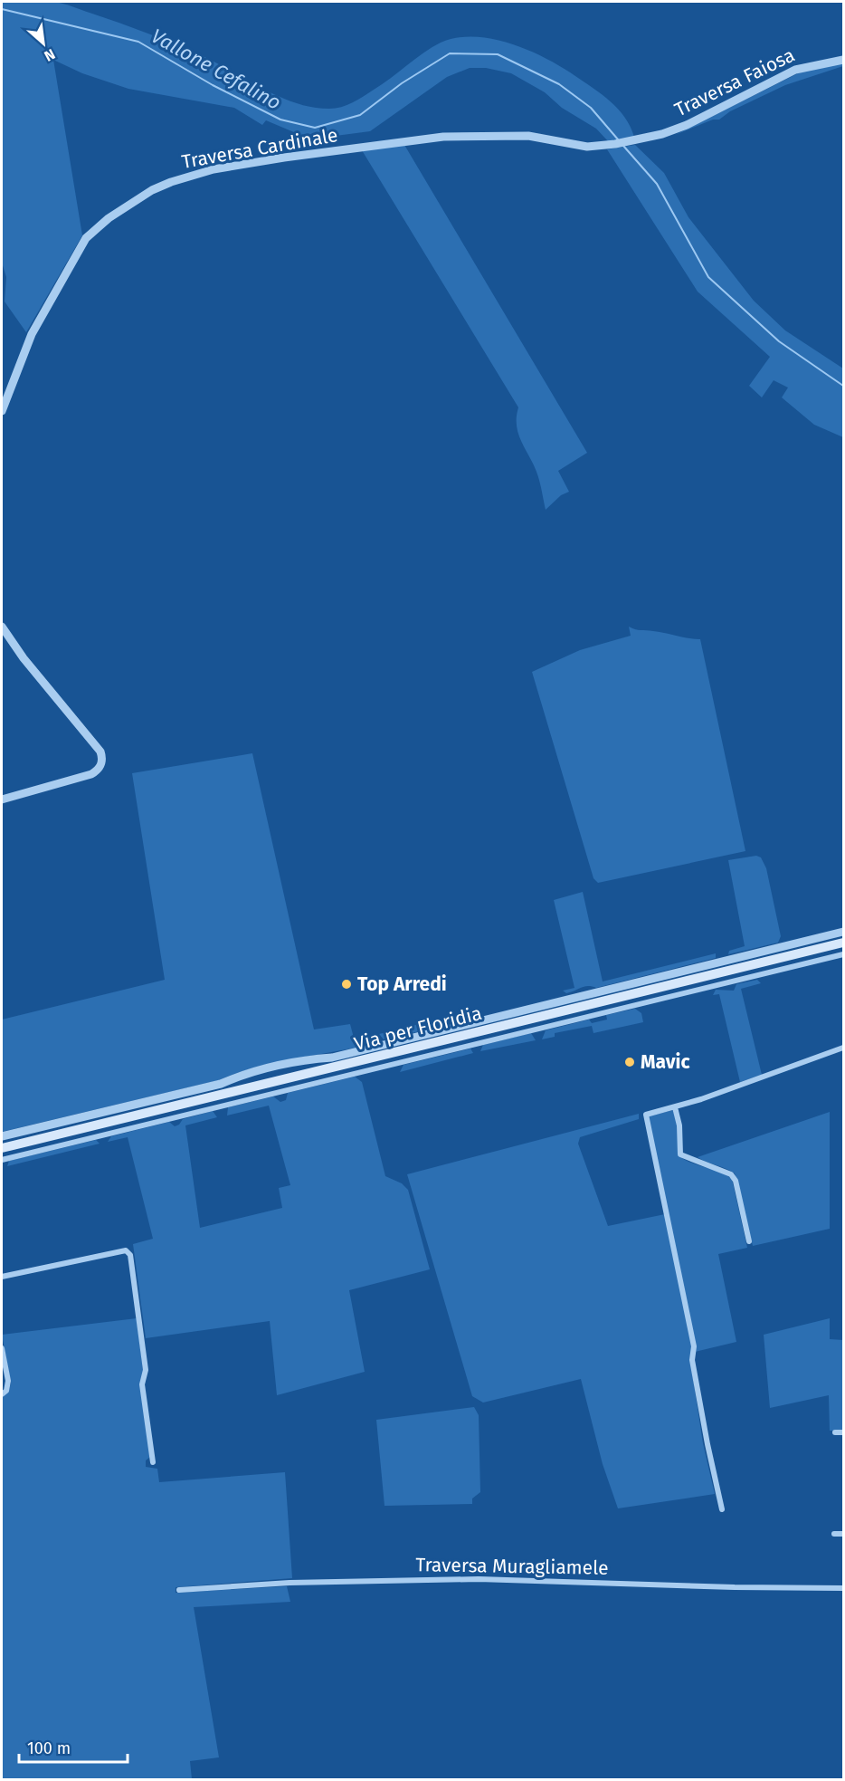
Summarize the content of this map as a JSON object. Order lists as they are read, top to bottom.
{
  "streets": {
    "main road": ["Via per Floridia"],
    "street": ["Traversa Faiosa", "Traversa Cardinale", "Traversa Muragliamele"]
  },
  "crossings": [
    ["Traversa Faiosa", "Traversa Cardinale"]
  ],
  "water": ["Vallone Cefalino"],
  "places": ["Top Arredi", "Mavic"],
  "scale_bar": "100 m",
  "north": "bottom right"
}
